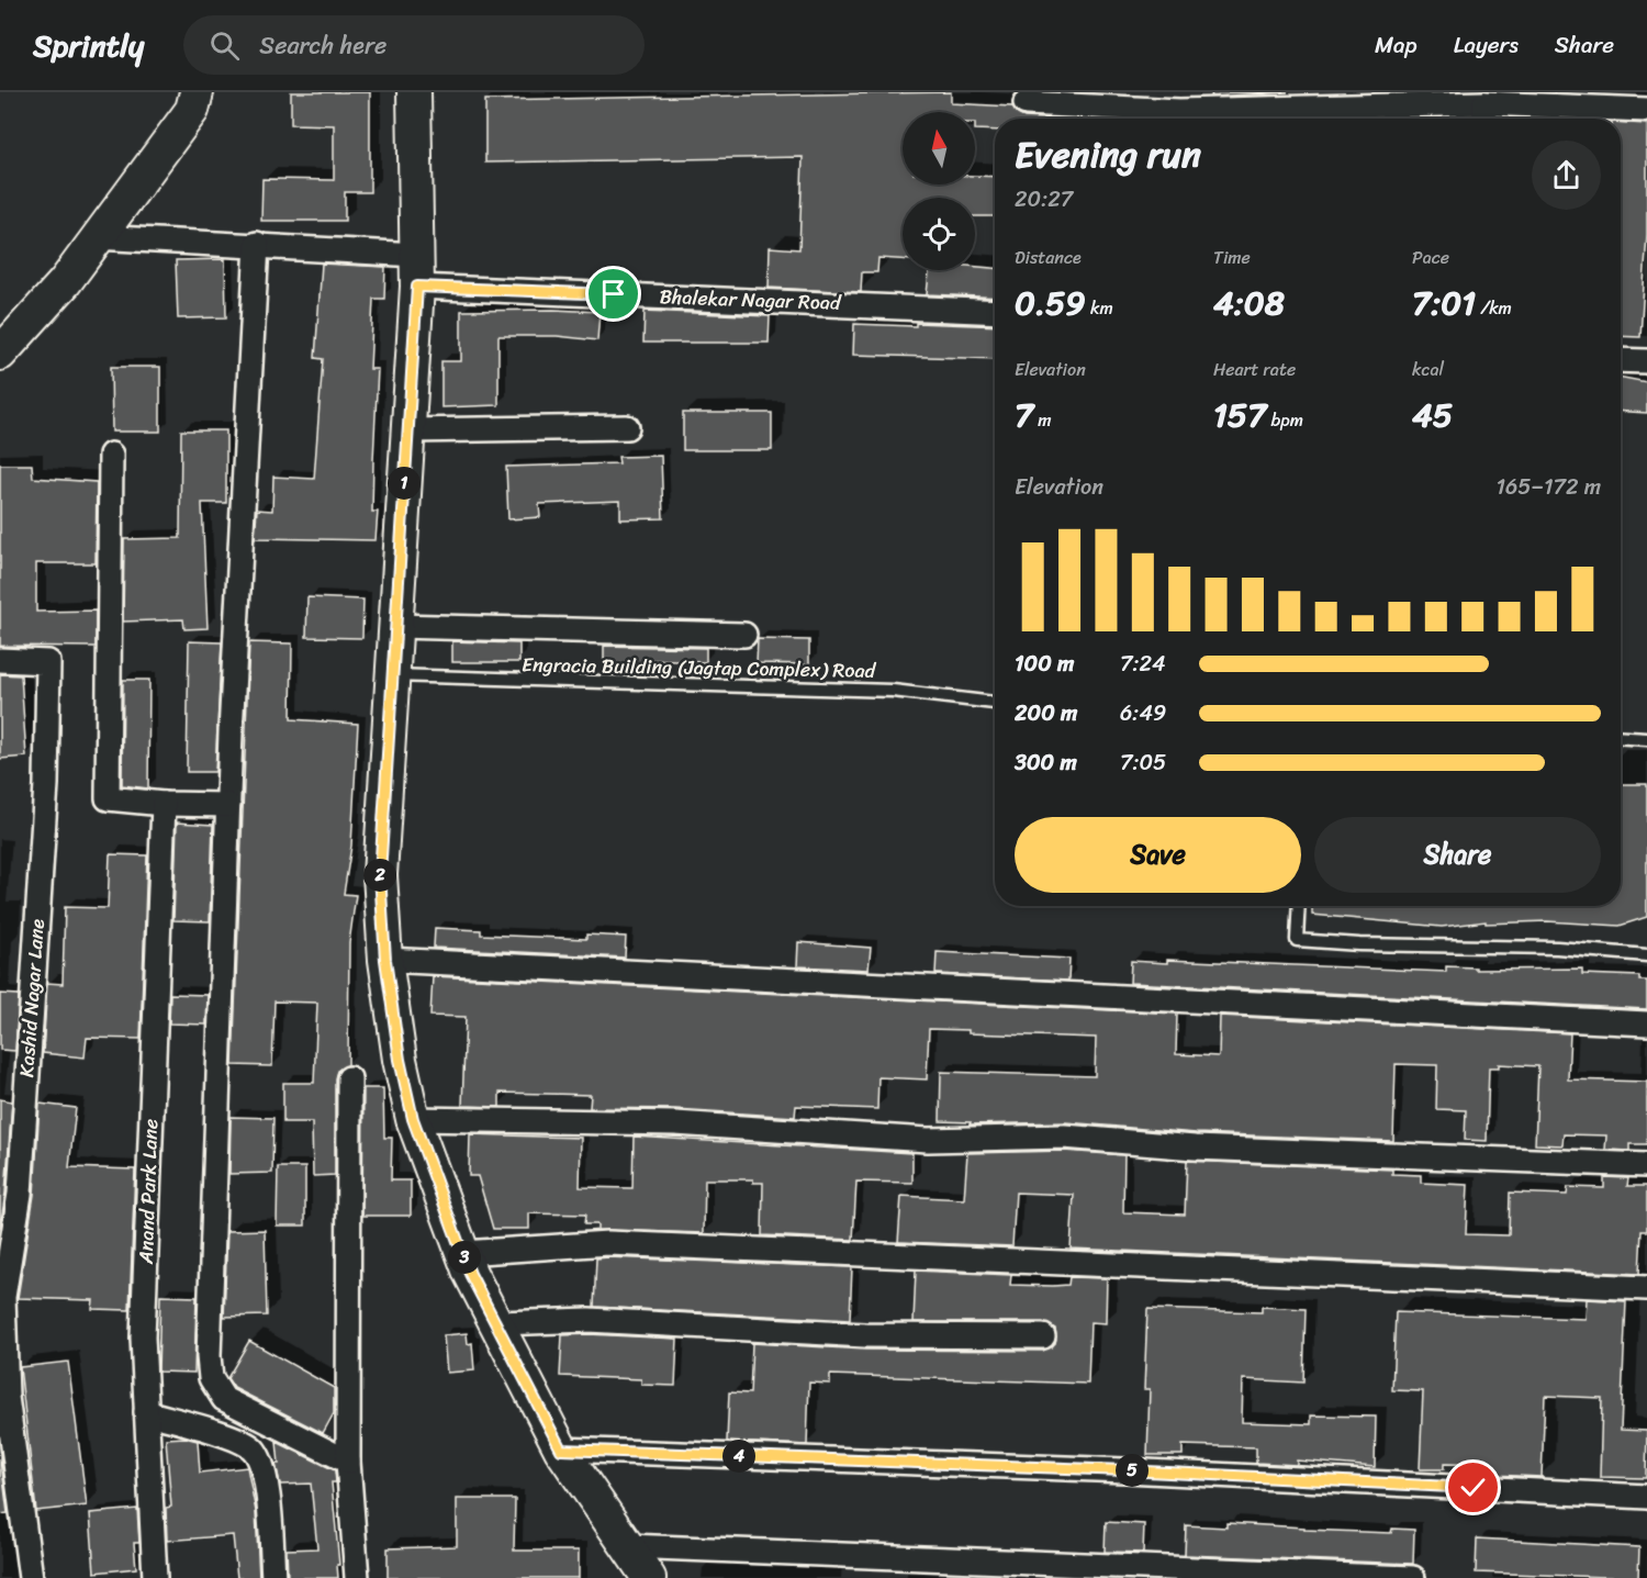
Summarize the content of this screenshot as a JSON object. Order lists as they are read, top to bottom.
{
  "streets": {
    "street": ["Bhalekar Nagar Road", "Kashid Nagar Lane", "Anand Park Lane"],
    "lane": ["Engracia Building (Jagtap Complex) Road"]
  },
  "north": "top",
  "page": {
    "header": "Sprintly",
    "search": "Search here",
    "nav": ["Map", "Layers", "Share"],
    "heading": ["Evening run", "20:27"],
    "stats": [
      ["Distance", "0.59 km"],
      ["Time", "4:08"],
      ["Pace", "7:01 /km"],
      ["Elevation", "7 m"],
      ["Heart rate", "157 bpm"],
      ["kcal", "45"]
    ],
    "chart": ["Elevation", "165–172 m"],
    "pins": [
      "1",
      "2",
      "3",
      "4",
      "5"
    ],
    "list": [
      {
        "name": "100 m",
        "note": "7:24"
      },
      {
        "name": "200 m",
        "note": "6:49"
      },
      {
        "name": "300 m",
        "note": "7:05"
      }
    ],
    "buttons": ["Save", "Share"]
  }
}
